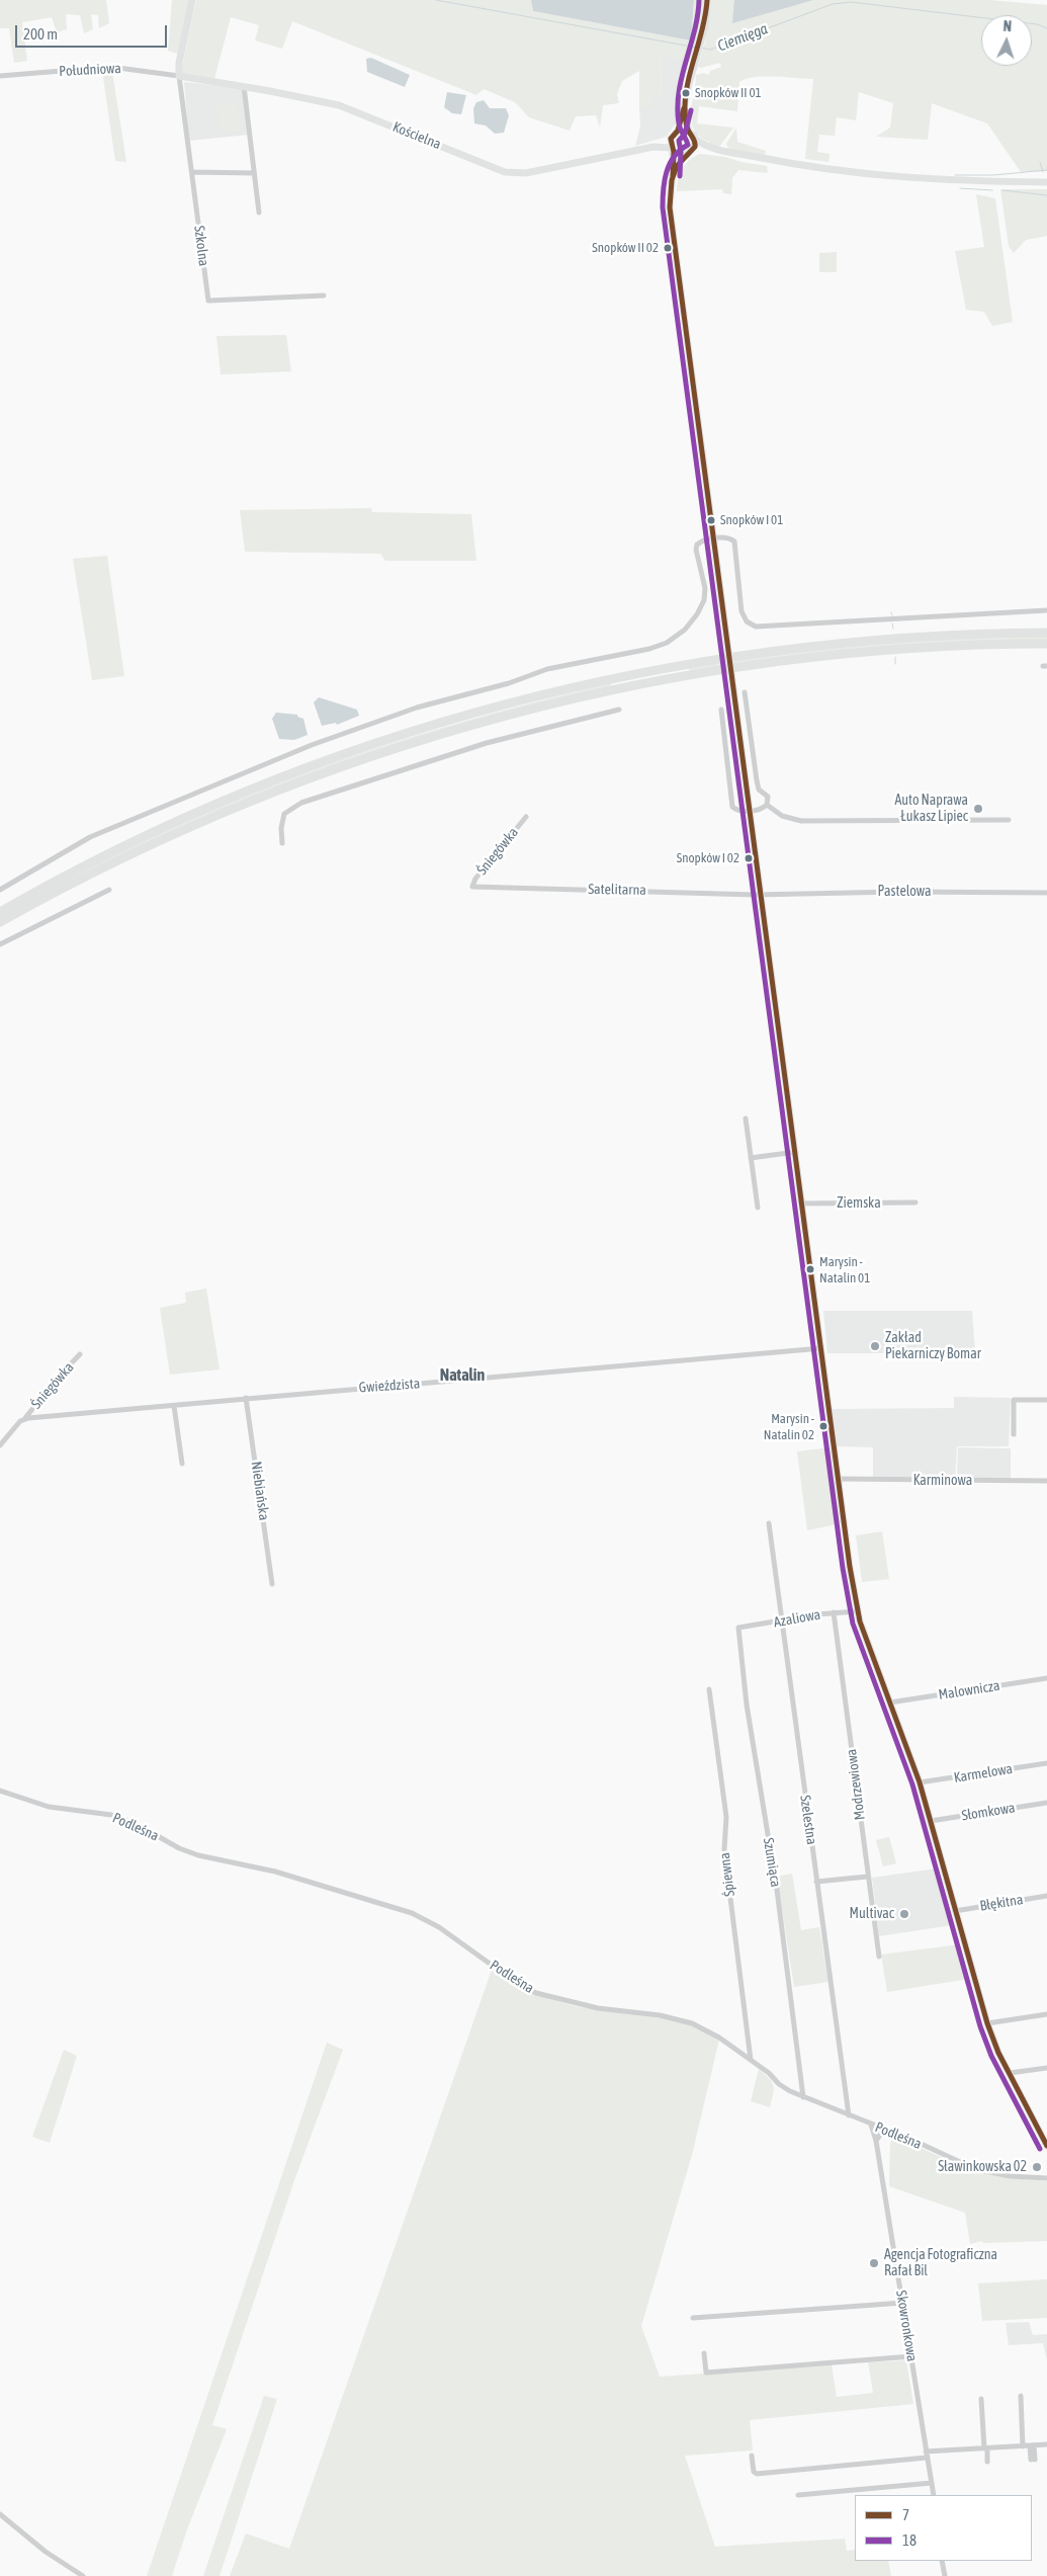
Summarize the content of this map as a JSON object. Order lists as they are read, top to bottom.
{
  "streets": {
    "street": [
      "Południowa",
      "Kościelna",
      "Szkolna",
      "Śniegówka",
      "Satelitarna",
      "Pastelowa",
      "Ziemska",
      "Gwieździsta",
      "Karminowa",
      "Niebiańska",
      "Azaliowa",
      "Malownicza",
      "Karmelowa",
      "Modrzewiowa",
      "Słomkowa",
      "Szelestna",
      "Podleśna",
      "Szumiąca",
      "Śpiewna",
      "Błękitna",
      "Skowronkowa"
    ]
  },
  "crossings": [
    ["Południowa", "Kościelna"],
    ["Południowa", "Szkolna"],
    ["Kościelna", "Szkolna"],
    ["Śniegówka", "Satelitarna"],
    ["Śniegówka", "Gwieździsta"],
    ["Satelitarna", "Pastelowa"],
    ["Gwieździsta", "Niebiańska"],
    ["Azaliowa", "Modrzewiowa"],
    ["Azaliowa", "Szelestna"],
    ["Azaliowa", "Szumiąca"],
    ["Szelestna", "Podleśna"],
    ["Podleśna", "Szumiąca"],
    ["Podleśna", "Śpiewna"],
    ["Podleśna", "Skowronkowa"]
  ],
  "districts": ["Natalin"],
  "water": ["Ciemięga"],
  "places": [
    "Snopków II 01",
    "Snopków II 02",
    "Snopków I 01",
    "Auto Naprawa Łukasz Lipiec",
    "Snopków I 02",
    "Marysin - Natalin 01",
    "Zakład Piekarniczy Bomar",
    "Marysin - Natalin 02",
    "Multivac",
    "Sławinkowska 02",
    "Agencja Fotograficzna Rafał Bil"
  ],
  "lines": ["transit line 7", "transit line 18"],
  "legend": ["7", "18"],
  "scale_bar": "200 m",
  "north": "top"
}
